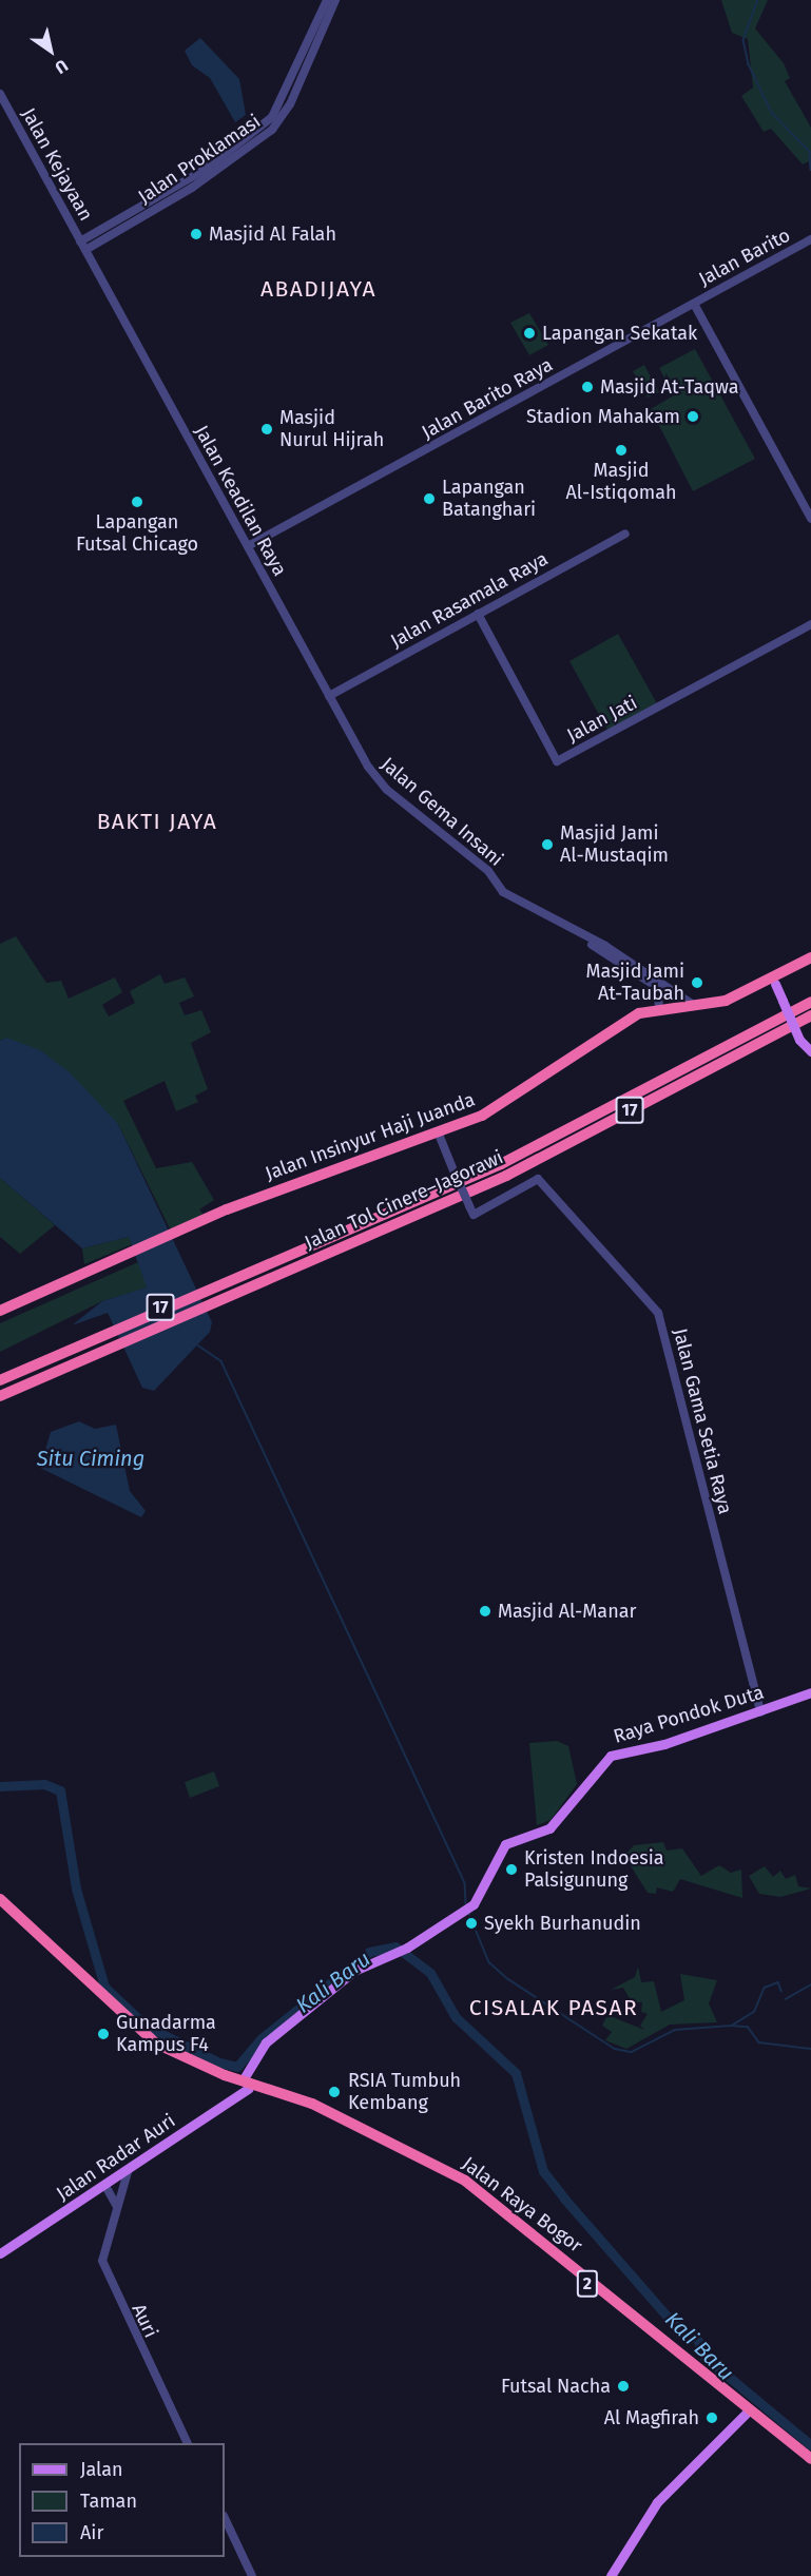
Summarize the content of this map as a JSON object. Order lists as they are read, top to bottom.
{
  "streets": {
    "highway": [
      "17",
      "Jalan Insinyur Haji Juanda",
      "Jalan Tol Cinere–Jagorawi",
      "Jalan Raya Bogor",
      "2"
    ],
    "main road": ["Raya Pondok Duta", "Jalan Radar Auri"],
    "street": [
      "Jalan Proklamasi",
      "Jalan Kejayaan",
      "Jalan Barito",
      "Jalan Barito Raya",
      "Jalan Keadilan Raya",
      "Jalan Rasamala Raya",
      "Jalan Jati",
      "Jalan Gema Insani",
      "Jalan Gama Setia Raya",
      "Auri"
    ]
  },
  "crossings": [
    ["Jalan Proklamasi", "Jalan Kejayaan"],
    ["Jalan Proklamasi", "Jalan Keadilan Raya"],
    ["Jalan Kejayaan", "Jalan Keadilan Raya"],
    ["Jalan Barito", "Jalan Barito Raya"],
    ["Jalan Barito Raya", "Jalan Keadilan Raya"],
    ["Jalan Keadilan Raya", "Jalan Rasamala Raya"],
    ["Jalan Keadilan Raya", "Jalan Gema Insani"],
    ["Jalan Rasamala Raya", "Jalan Jati"],
    ["Jalan Gema Insani", "Jalan Insinyur Haji Juanda"],
    ["Jalan Insinyur Haji Juanda", "Jalan Gama Setia Raya"],
    ["Jalan Gama Setia Raya", "Raya Pondok Duta"],
    ["Raya Pondok Duta", "Jalan Radar Auri"],
    ["Jalan Radar Auri", "Jalan Raya Bogor"],
    ["Jalan Radar Auri", "Auri"]
  ],
  "districts": ["ABADIJAYA", "BAKTI JAYA", "CISALAK PASAR"],
  "water": ["Situ Ciming", "Kali Baru"],
  "places": [
    "Masjid Al Falah",
    "Lapangan Sekatak",
    "Masjid At-Taqwa",
    "Stadion Mahakam",
    "Masjid Nurul Hijrah",
    "Masjid Al-Istiqomah",
    "Lapangan Batanghari",
    "Lapangan Futsal Chicago",
    "Masjid Jami Al-Mustaqim",
    "Masjid Jami At-Taubah",
    "Masjid Al-Manar",
    "Kristen Indoesia Palsigunung",
    "Syekh Burhanudin",
    "Gunadarma Kampus F4",
    "RSIA Tumbuh Kembang",
    "Futsal Nacha",
    "Al Magfirah"
  ],
  "legend": ["Jalan", "Taman", "Air"],
  "north": "bottom right"
}
